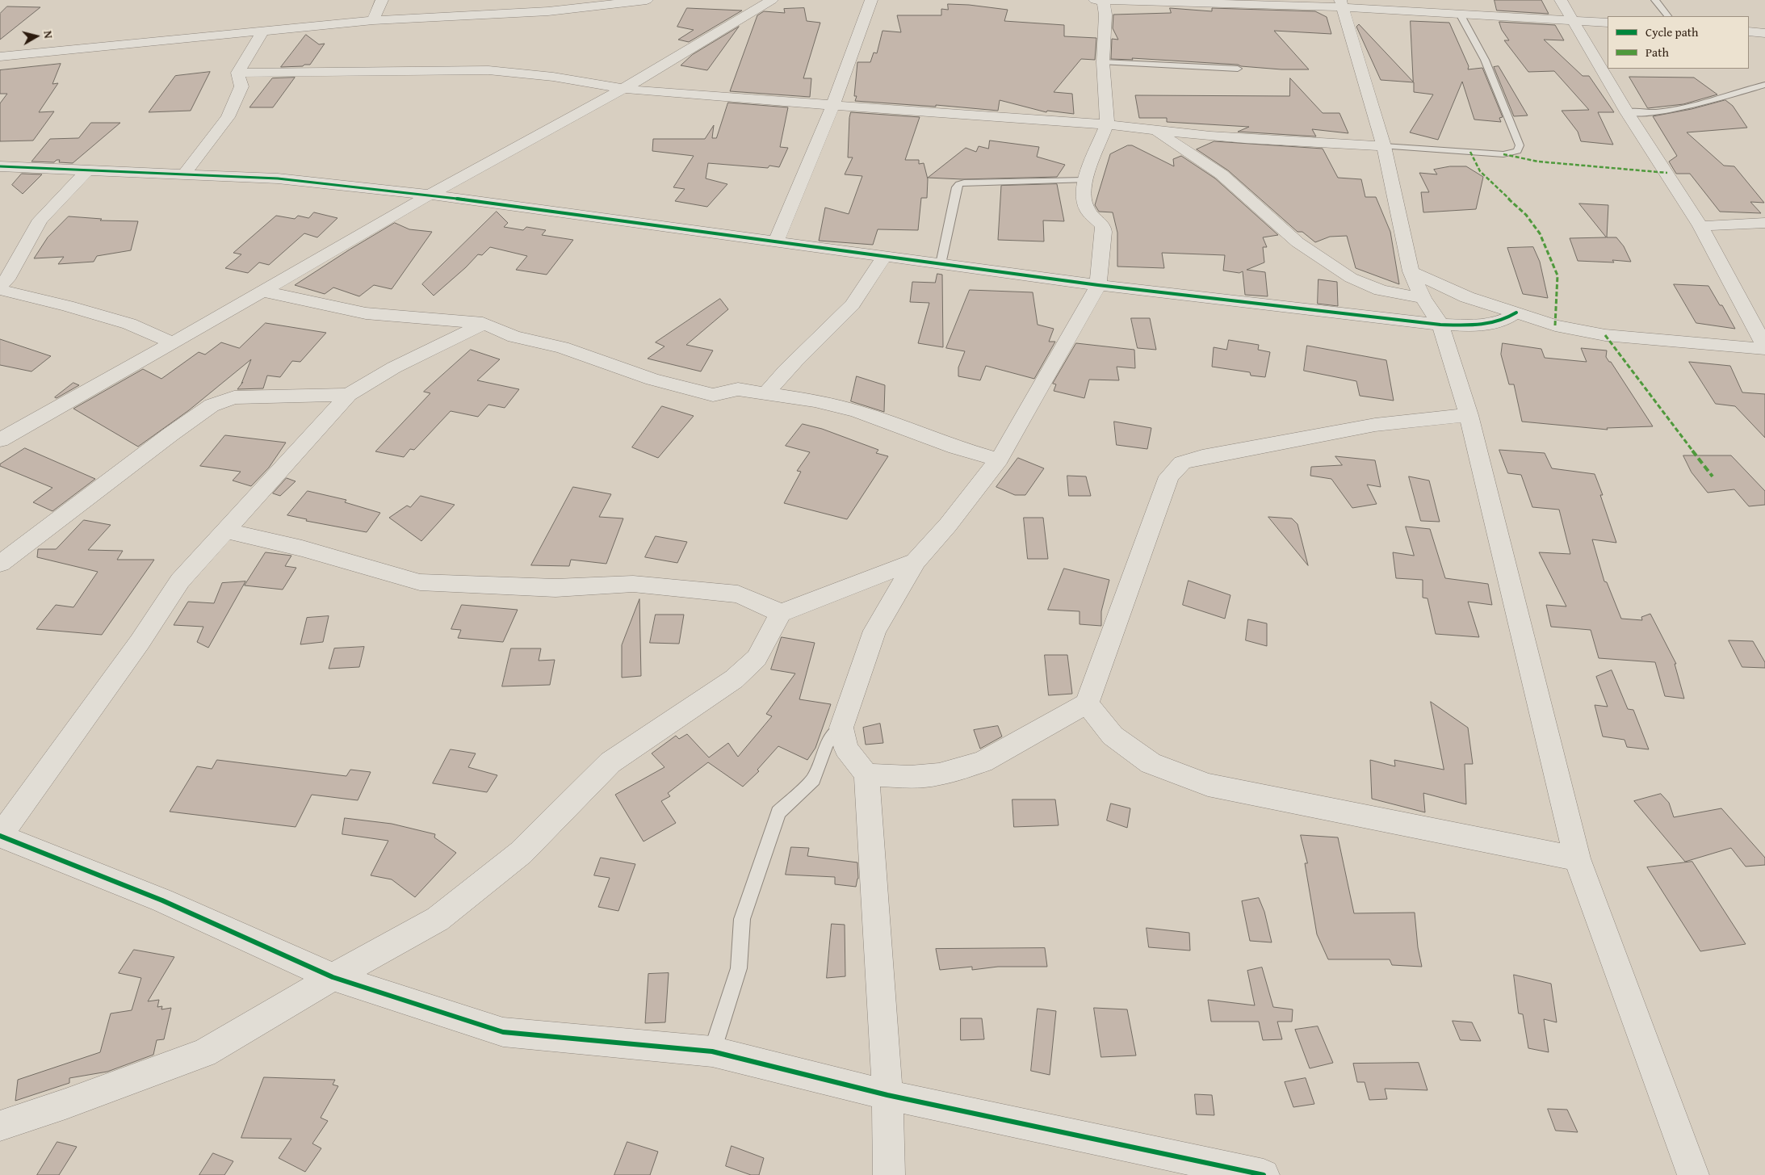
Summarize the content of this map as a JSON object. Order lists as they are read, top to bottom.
{
  "legend": ["Cycle path", "Path"],
  "north": "right"
}
